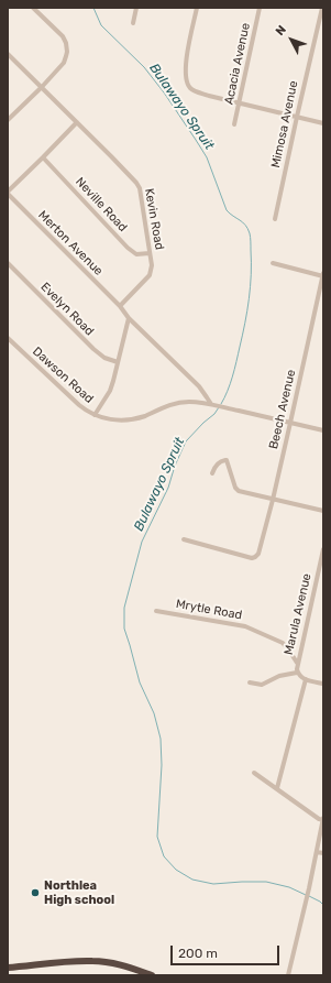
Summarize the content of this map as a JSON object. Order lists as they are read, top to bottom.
{
  "streets": {
    "street": [
      "Acacia Avenue",
      "Mimosa Avenue",
      "Neville Road",
      "Kevin Road",
      "Merton Avenue",
      "Evelyn Road",
      "Dawson Road",
      "Beech Avenue",
      "Mrytle Road",
      "Marula Avenue"
    ]
  },
  "crossings": [
    ["Neville Road", "Kevin Road"],
    ["Kevin Road", "Merton Avenue"],
    ["Merton Avenue", "Dawson Road"],
    ["Dawson Road", "Beech Avenue"],
    ["Mrytle Road", "Marula Avenue"]
  ],
  "water": ["Bulawayo Spruit"],
  "places": ["Northlea High school"],
  "scale_bar": "200 m",
  "north": "top left"
}
